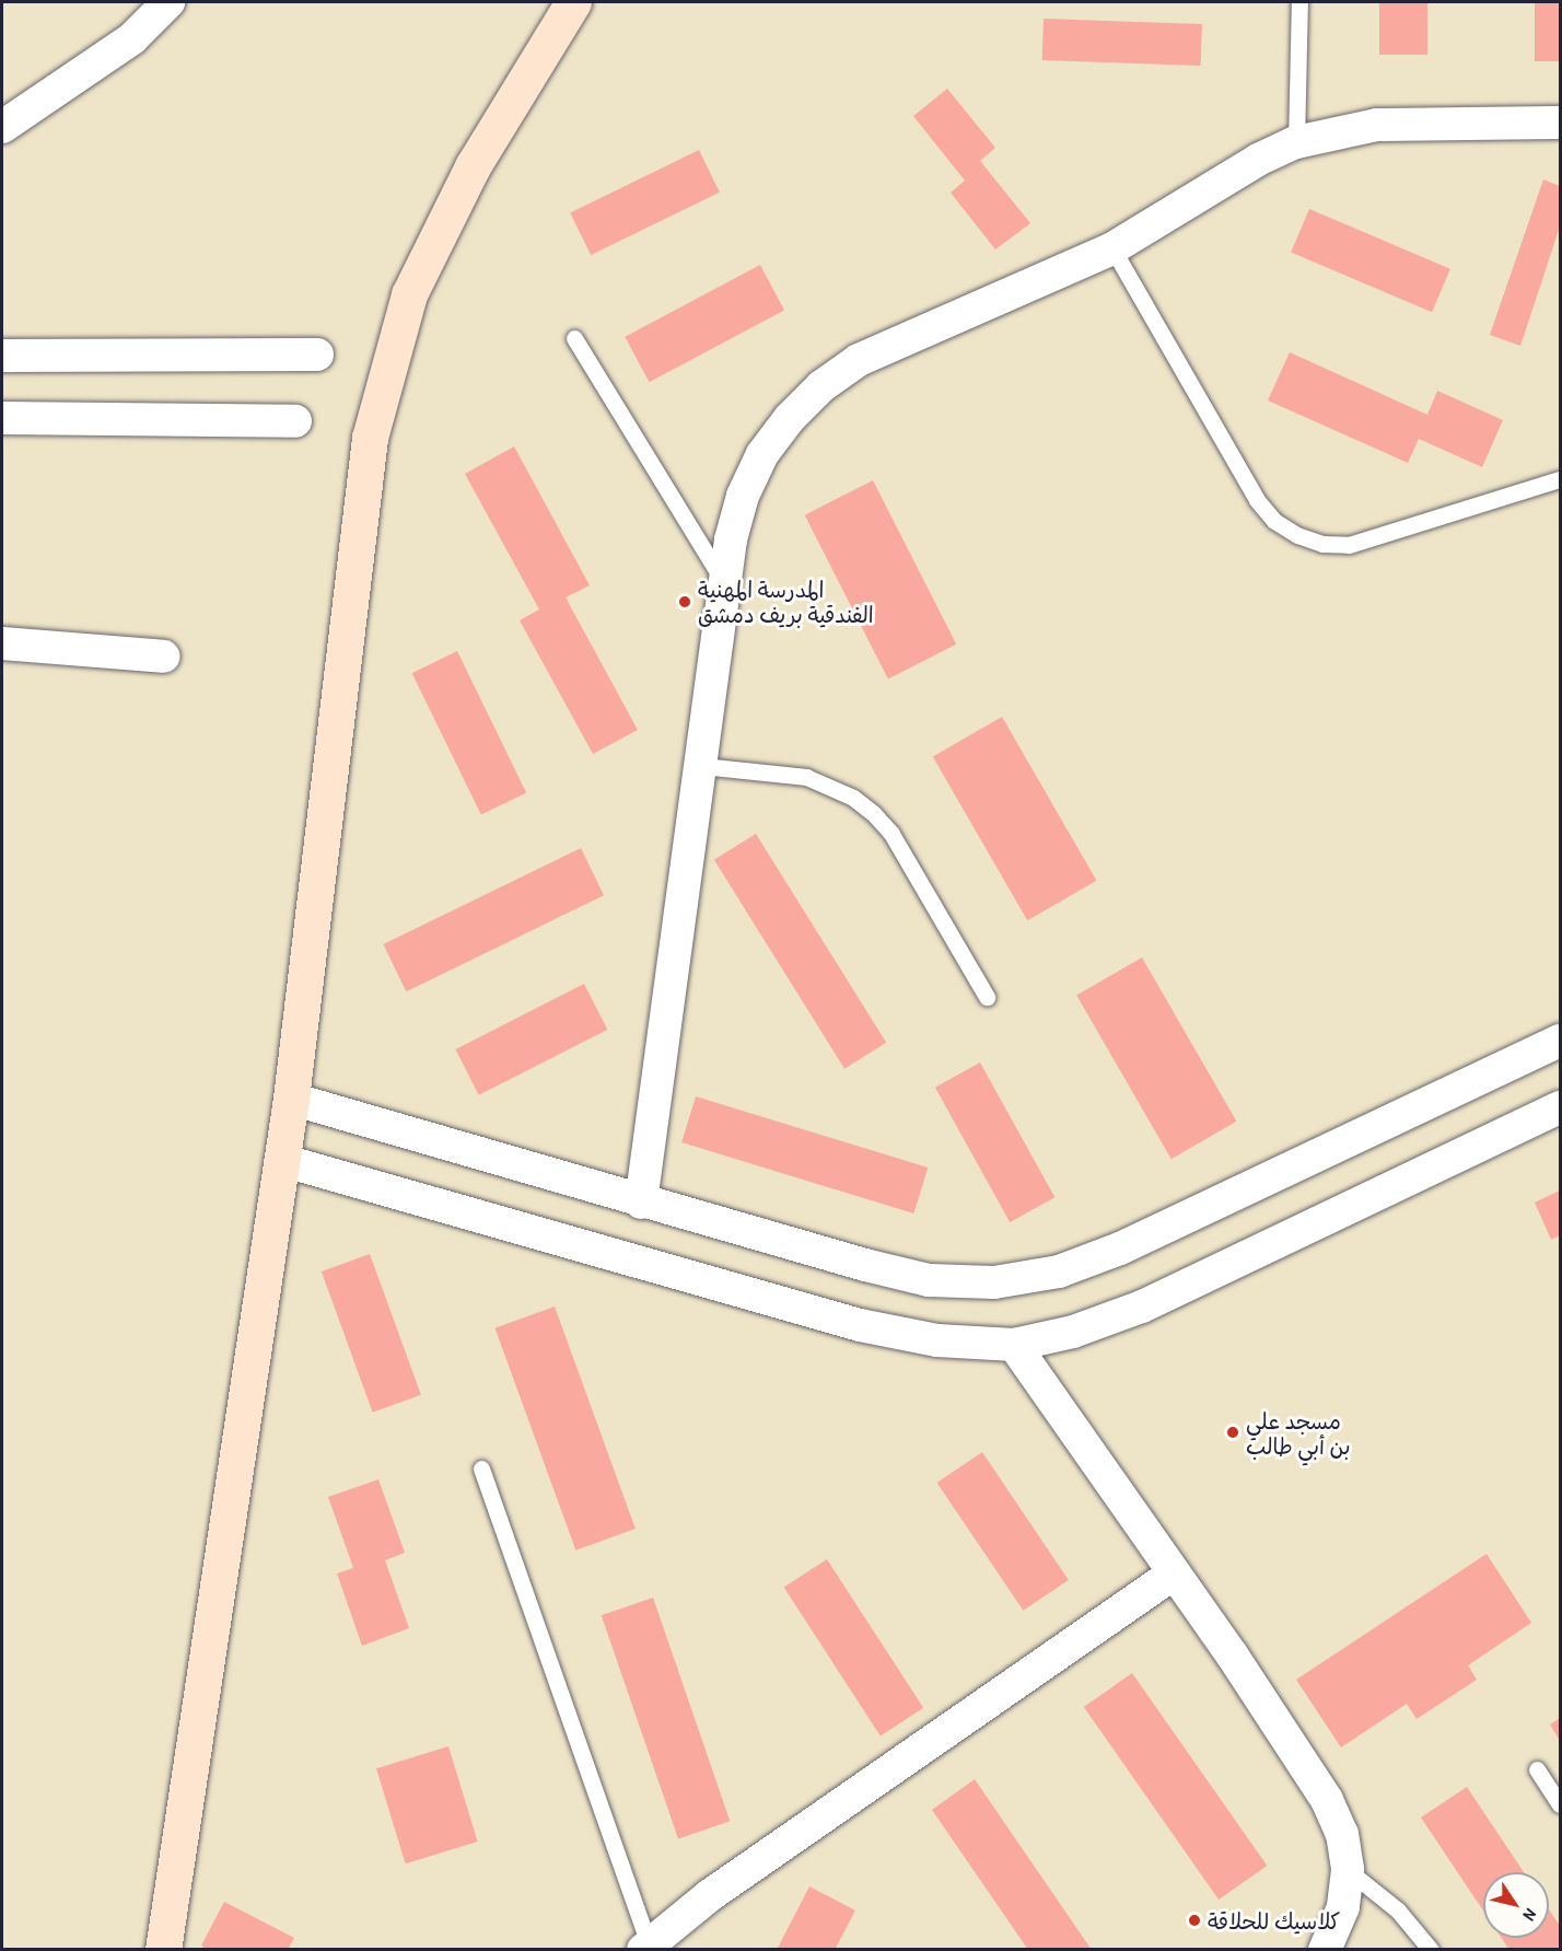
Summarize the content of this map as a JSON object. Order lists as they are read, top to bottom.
{
  "places": ["المدرسة المهنية الفندقية بريف دمشق", "مسجد علي بن أبي طالب", "كلاسيك للحلاقة"],
  "north": "bottom right"
}
